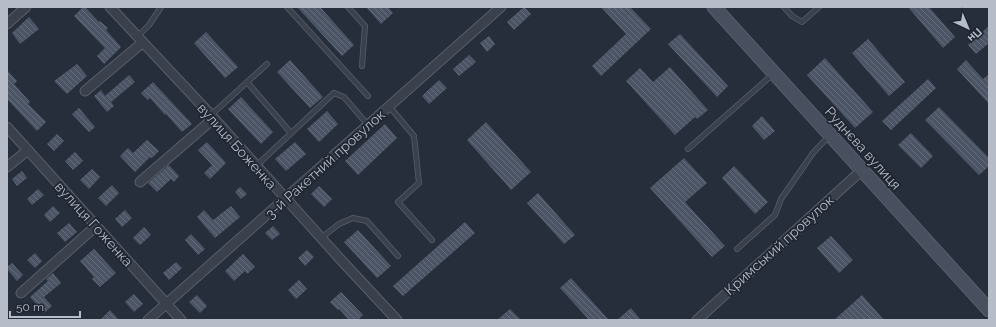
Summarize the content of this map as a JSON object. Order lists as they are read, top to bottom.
{
  "streets": {
    "street": [
      "вулиця Боженка",
      "Руднєва вулиця",
      "3-й Ракетний провулок",
      "вулиця Гоженка",
      "Кримський провулок"
    ]
  },
  "crossings": [
    ["вулиця Боженка", "3-й Ракетний провулок"],
    ["Руднєва вулиця", "Кримський провулок"],
    ["3-й Ракетний провулок", "вулиця Гоженка"]
  ],
  "scale_bar": "50 m",
  "north": "bottom right"
}
